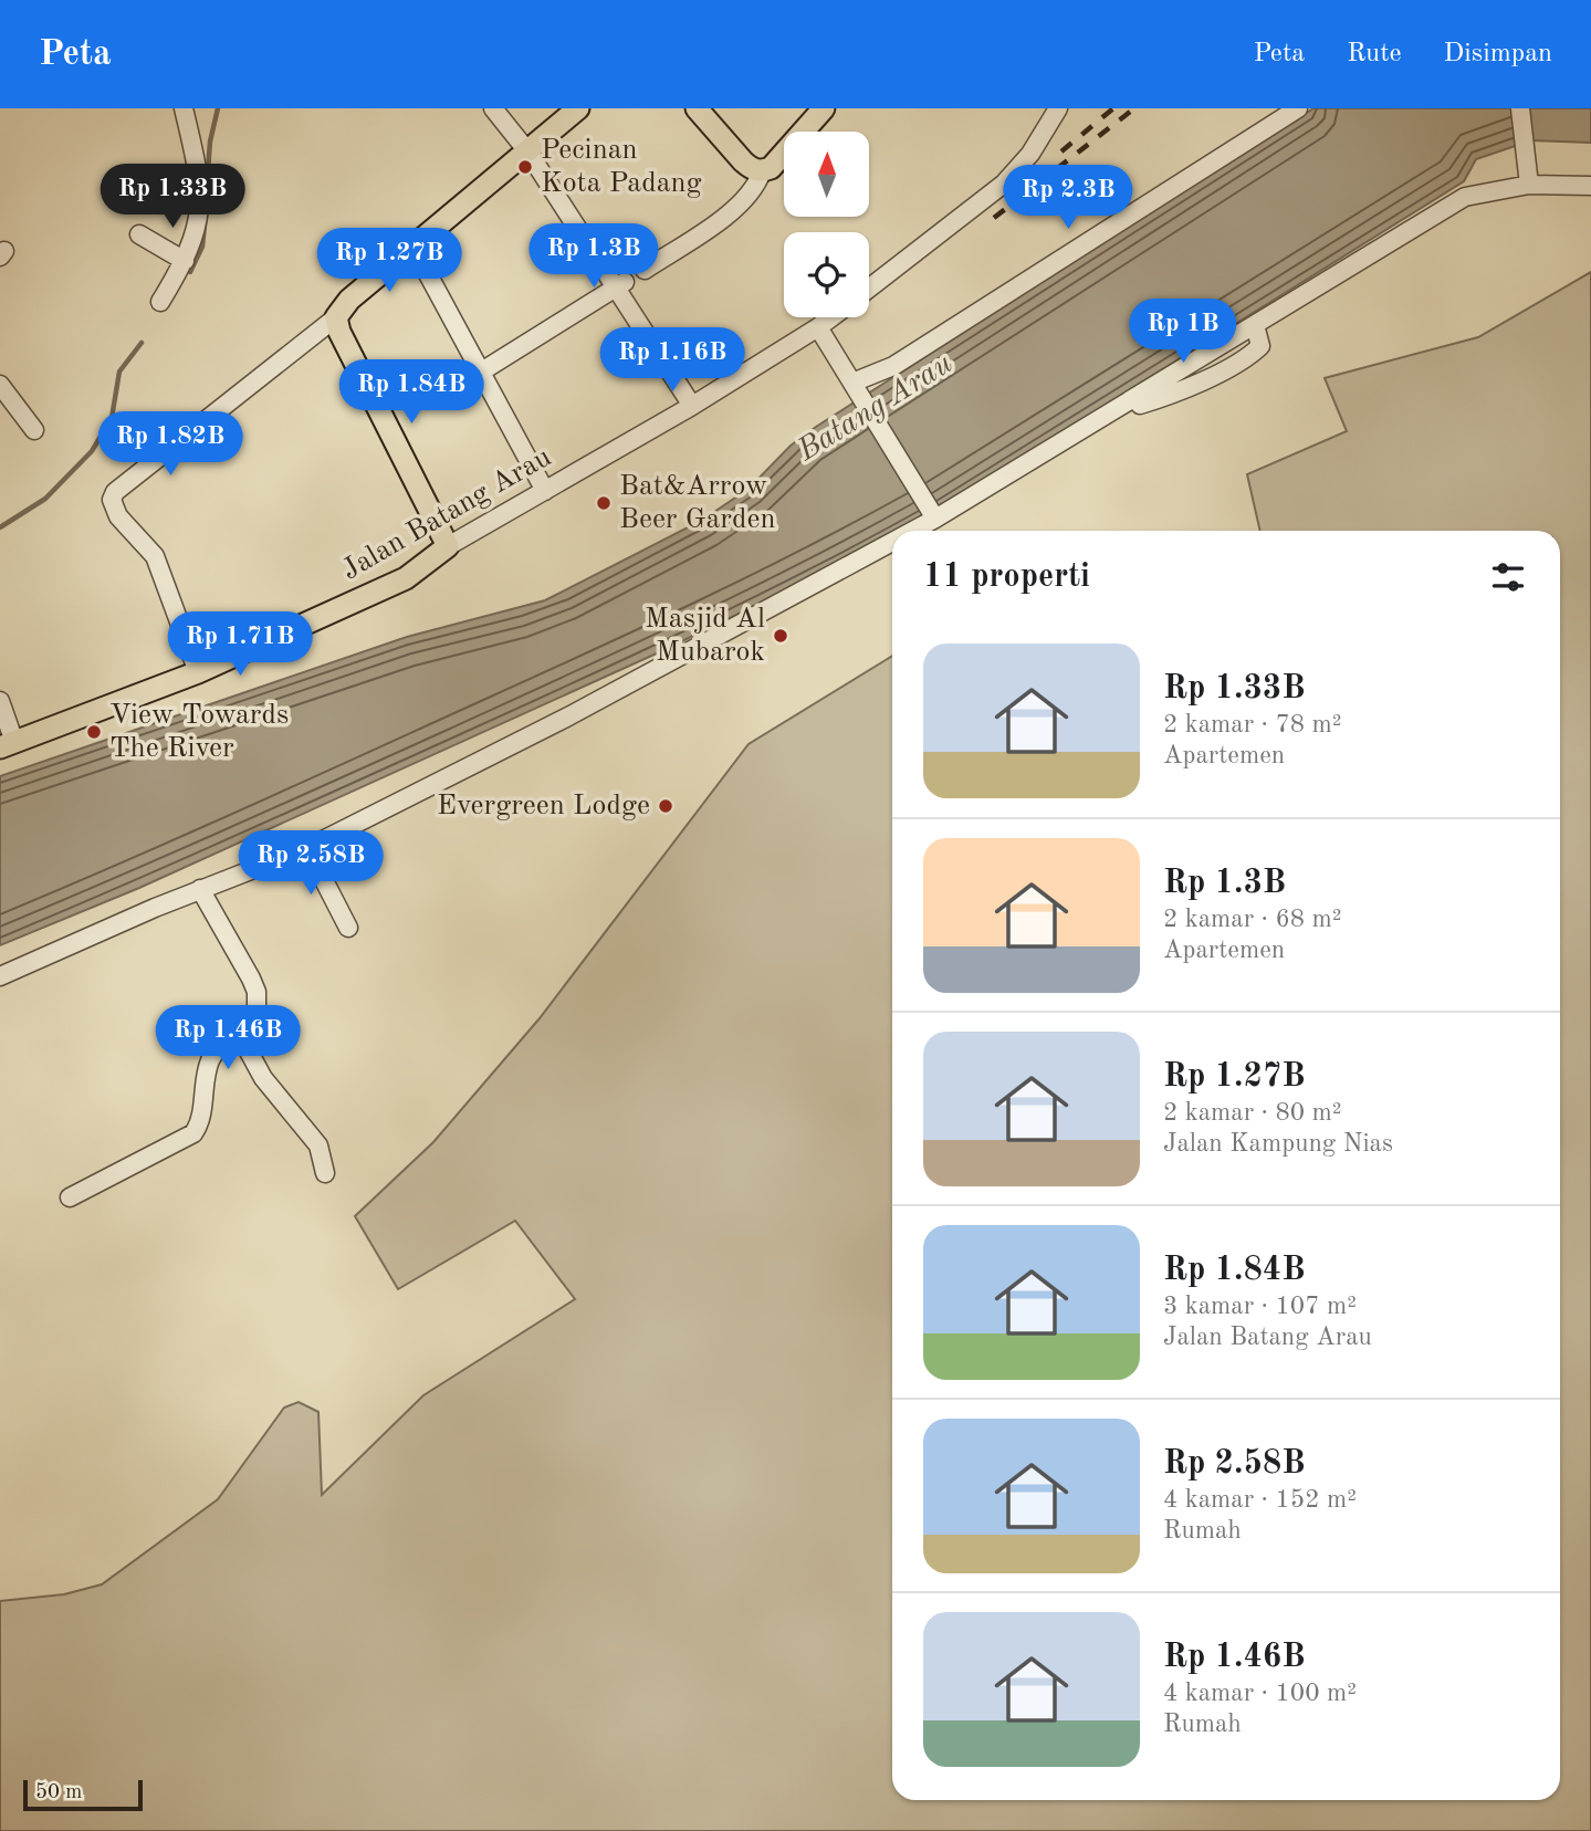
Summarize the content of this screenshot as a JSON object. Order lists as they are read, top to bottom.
{
  "streets": {
    "main road": ["Jalan Batang Arau"]
  },
  "water": ["Batang Arau"],
  "places": [
    "Pecinan Kota Padang",
    "Bat&Arrow Beer Garden",
    "Masjid Al Mubarok",
    "View Towards The River",
    "Evergreen Lodge"
  ],
  "scale_bar": "50 m",
  "north": "top",
  "page": {
    "header": "Peta",
    "nav": ["Peta", "Rute", "Disimpan"],
    "price": [
      "Rp 1.33B",
      "Rp 2.3B",
      "Rp 1.3B",
      "Rp 1.27B",
      "Rp 1B",
      "Rp 1.16B",
      "Rp 1.84B",
      "Rp 1.82B",
      "Rp 1.71B",
      "Rp 2.58B",
      "Rp 1.46B"
    ],
    "heading": "11 properti",
    "list": [
      {
        "name": "Rp 1.33B",
        "note": "2 kamar · 78 m² · Apartemen"
      },
      {
        "name": "Rp 1.3B",
        "note": "2 kamar · 68 m² · Apartemen"
      },
      {
        "name": "Rp 1.27B",
        "note": "2 kamar · 80 m² · Jalan Kampung Nias"
      },
      {
        "name": "Rp 1.84B",
        "note": "3 kamar · 107 m² · Jalan Batang Arau"
      },
      {
        "name": "Rp 2.58B",
        "note": "4 kamar · 152 m² · Rumah"
      },
      {
        "name": "Rp 1.46B",
        "note": "4 kamar · 100 m² · Rumah"
      }
    ],
    "scale": "50 m"
  }
}
